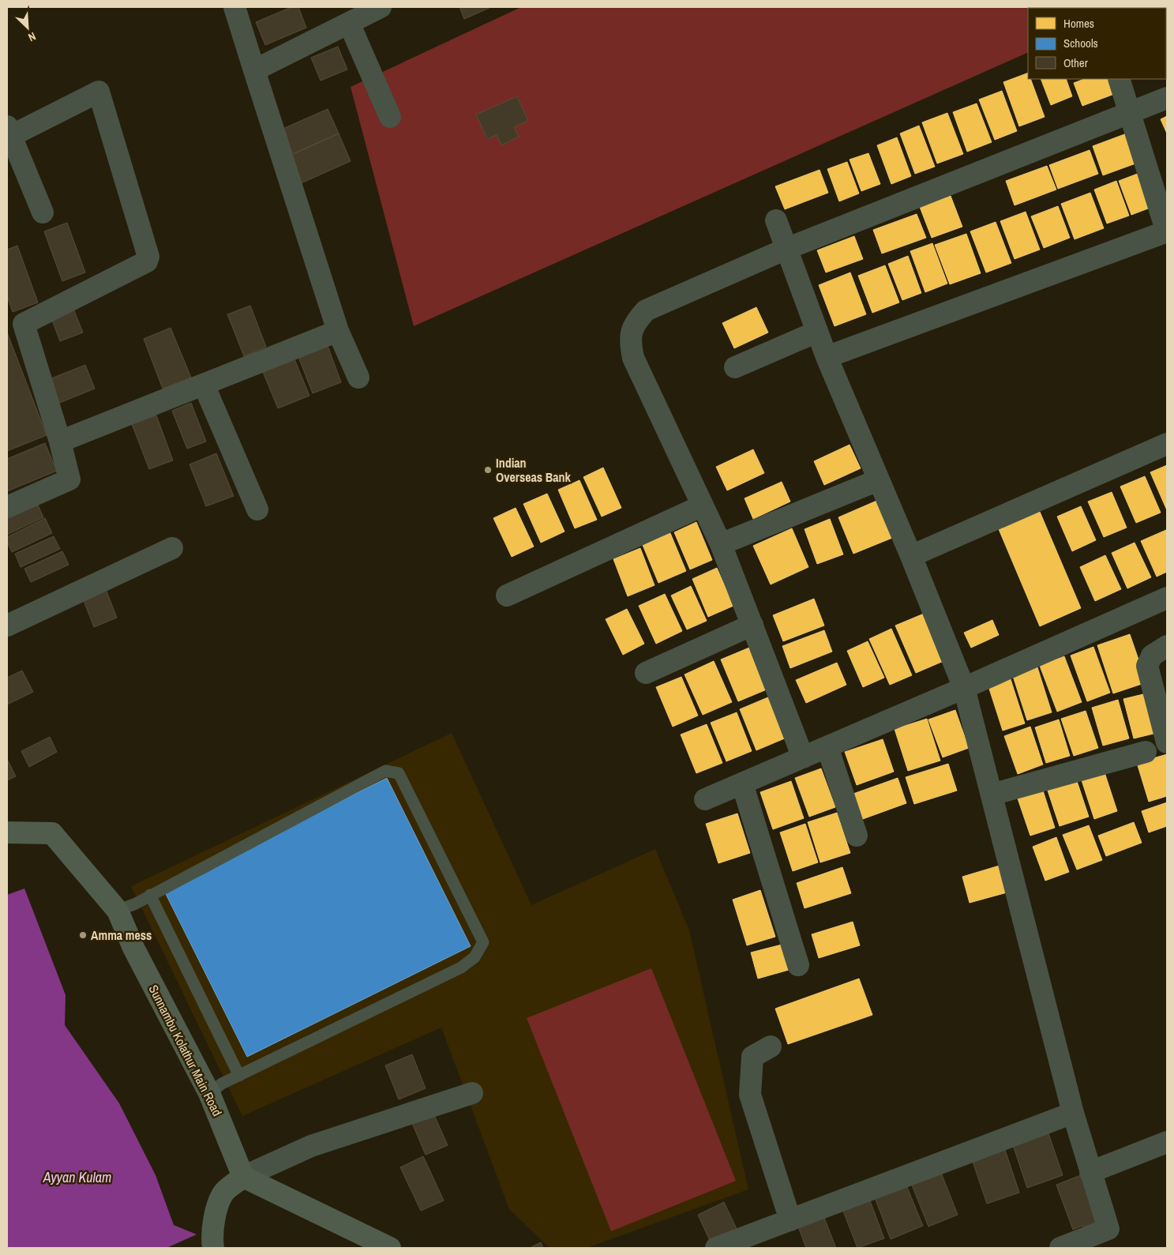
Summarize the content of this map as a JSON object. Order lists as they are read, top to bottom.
{
  "streets": {
    "street": ["Sunnambu Kolathur Main Road"]
  },
  "water": ["Ayyan Kulam"],
  "places": ["Indian Overseas Bank", "Amma mess"],
  "legend": ["Homes", "Schools", "Other"],
  "north": "bottom right"
}
